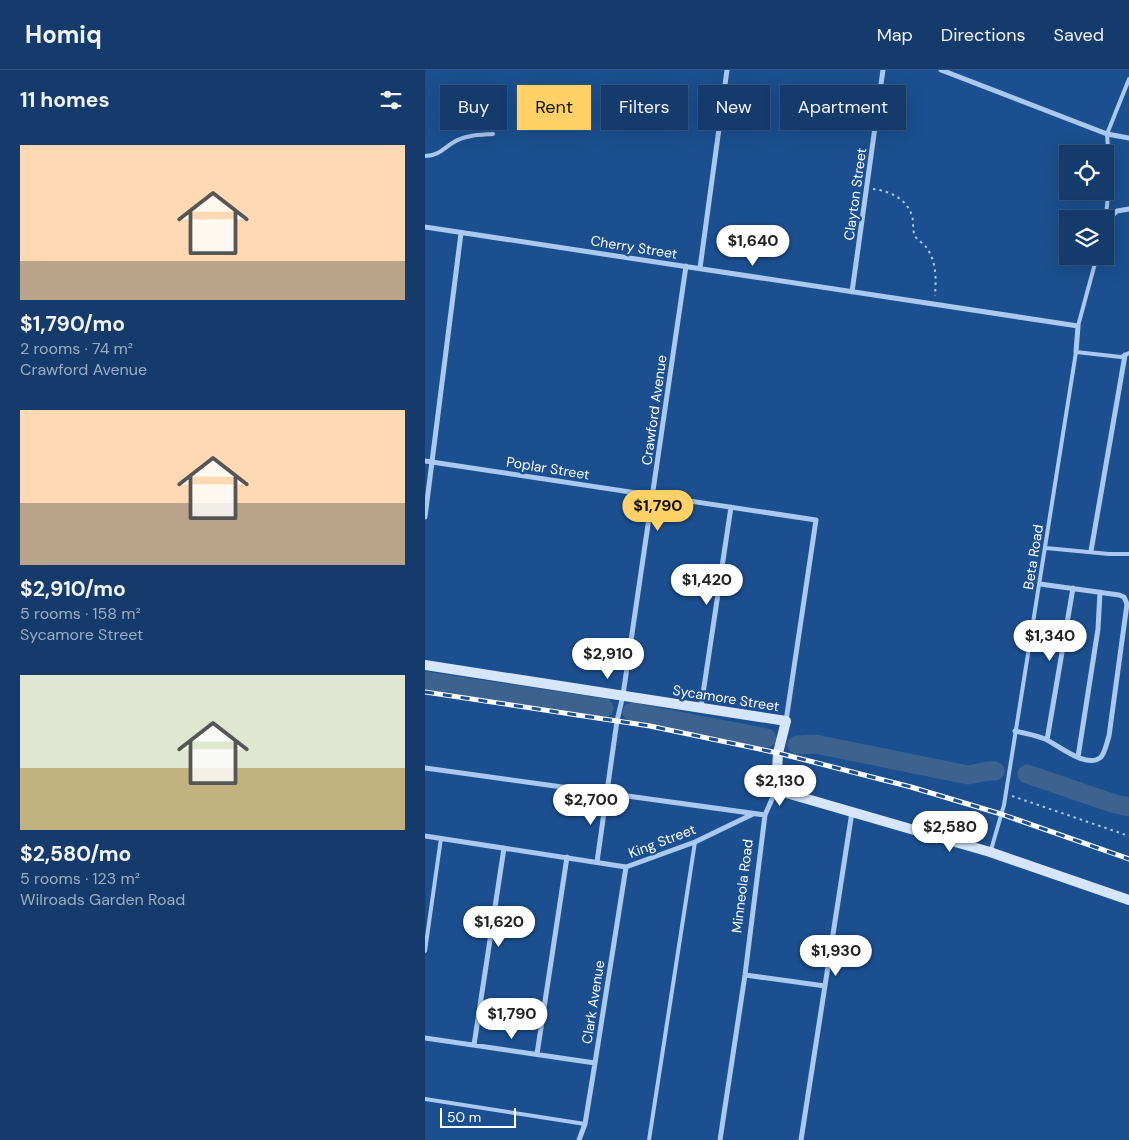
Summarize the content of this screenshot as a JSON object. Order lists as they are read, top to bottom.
{
  "streets": {
    "street": [
      "Clayton Street",
      "Cherry Street",
      "Crawford Avenue",
      "Poplar Street",
      "Sycamore Street",
      "King Street",
      "Minneola Road",
      "Clark Avenue"
    ],
    "lane": ["Beta Road"]
  },
  "crossings": [
    ["Clayton Street", "Cherry Street"],
    ["Cherry Street", "Crawford Avenue"],
    ["Crawford Avenue", "Poplar Street"],
    ["Crawford Avenue", "Sycamore Street"],
    ["Crawford Avenue", "King Street"],
    ["Poplar Street", "Minneola Road"],
    ["Sycamore Street", "Minneola Road"],
    ["King Street", "Clark Avenue"]
  ],
  "scale_bar": "50 m",
  "page": {
    "header": "Homiq",
    "nav": ["Map", "Directions", "Saved"],
    "heading": "11 homes",
    "chip": [
      "Buy",
      "Rent",
      "Filters",
      "New",
      "Apartment"
    ],
    "list": [
      {
        "name": "$1,790/mo",
        "note": "2 rooms · 74 m² · Crawford Avenue"
      },
      {
        "name": "$2,910/mo",
        "note": "5 rooms · 158 m² · Sycamore Street"
      },
      {
        "name": "$2,580/mo",
        "note": "5 rooms · 123 m² · Wilroads Garden Road"
      }
    ],
    "price": [
      "$1,640",
      "$1,790",
      "$1,420",
      "$1,340",
      "$2,910",
      "$2,130",
      "$2,700",
      "$2,580",
      "$1,620",
      "$1,930",
      "$1,790"
    ],
    "scale": "50 m"
  }
}
